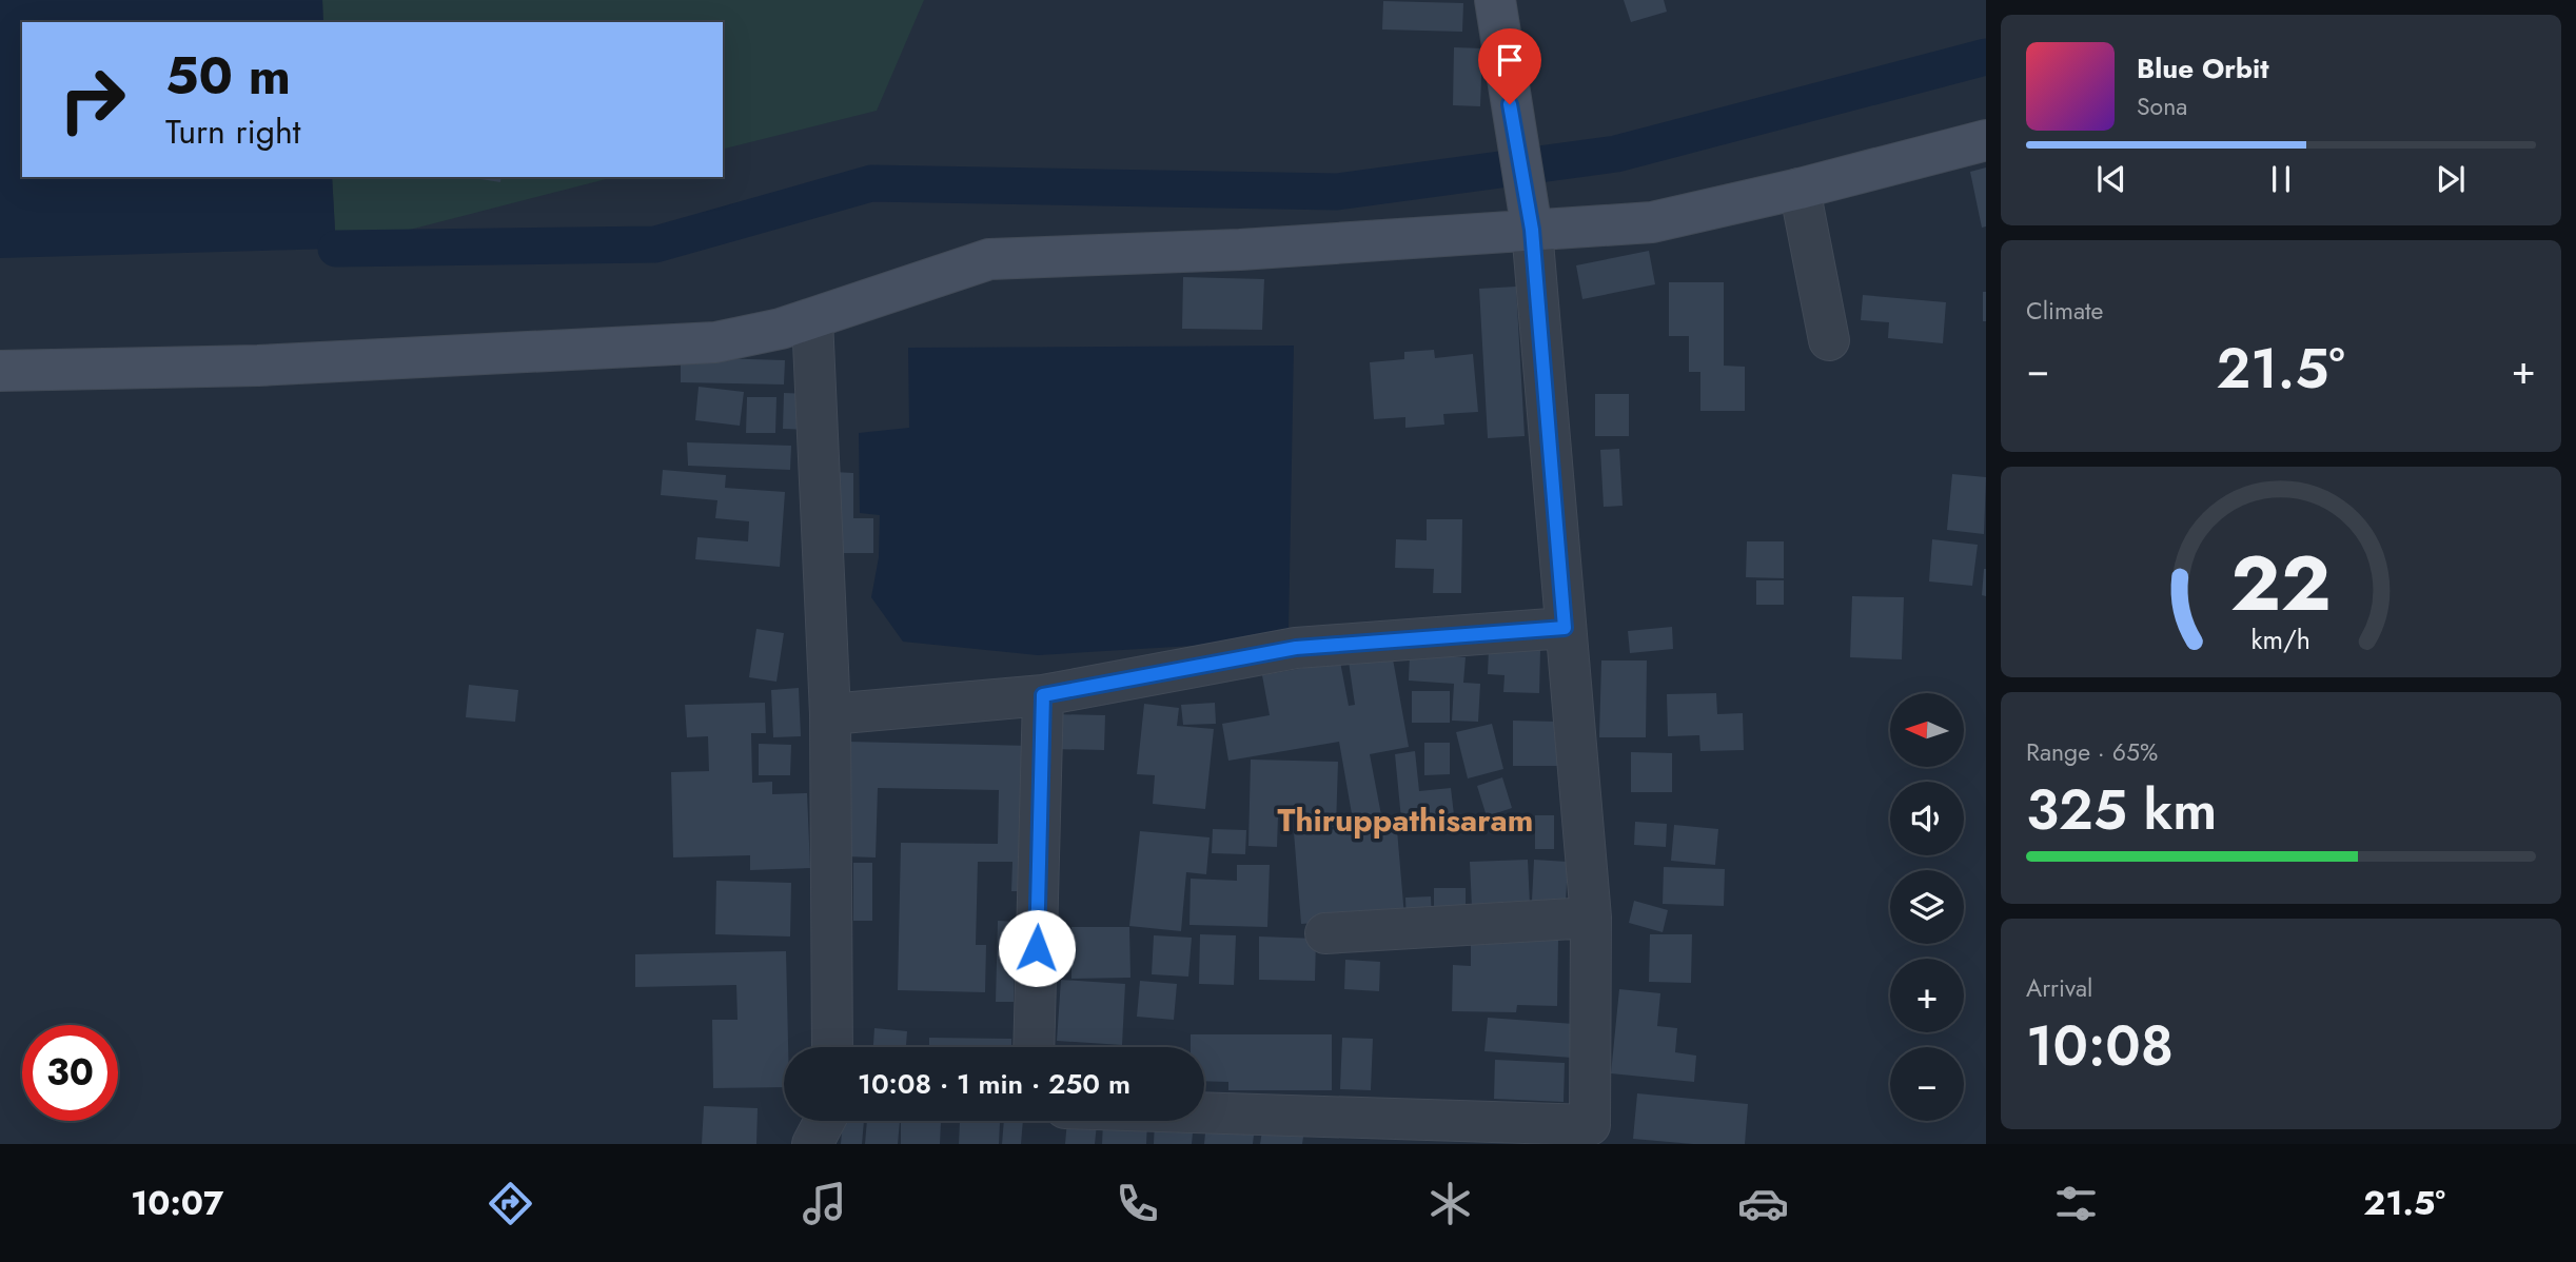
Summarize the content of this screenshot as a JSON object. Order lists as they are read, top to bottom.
{
  "districts": ["Thiruppathisaram"],
  "north": "left",
  "page": {
    "turn": ["50 m", "Turn right"],
    "song": ["Blue Orbit", "Sona"],
    "tile": [
      "Climate",
      ["Range · 65%", "325 km"],
      ["Arrival", "10:08"]
    ],
    "heat": ["−", "21.5°", "+"],
    "map_buttons": ["+", "−"],
    "limit": "30",
    "trip": "10:08 · 1 min · 250 m",
    "tabs": ["10:07", "21.5°"],
    "gauge": ["22", "km/h"]
  }
}
